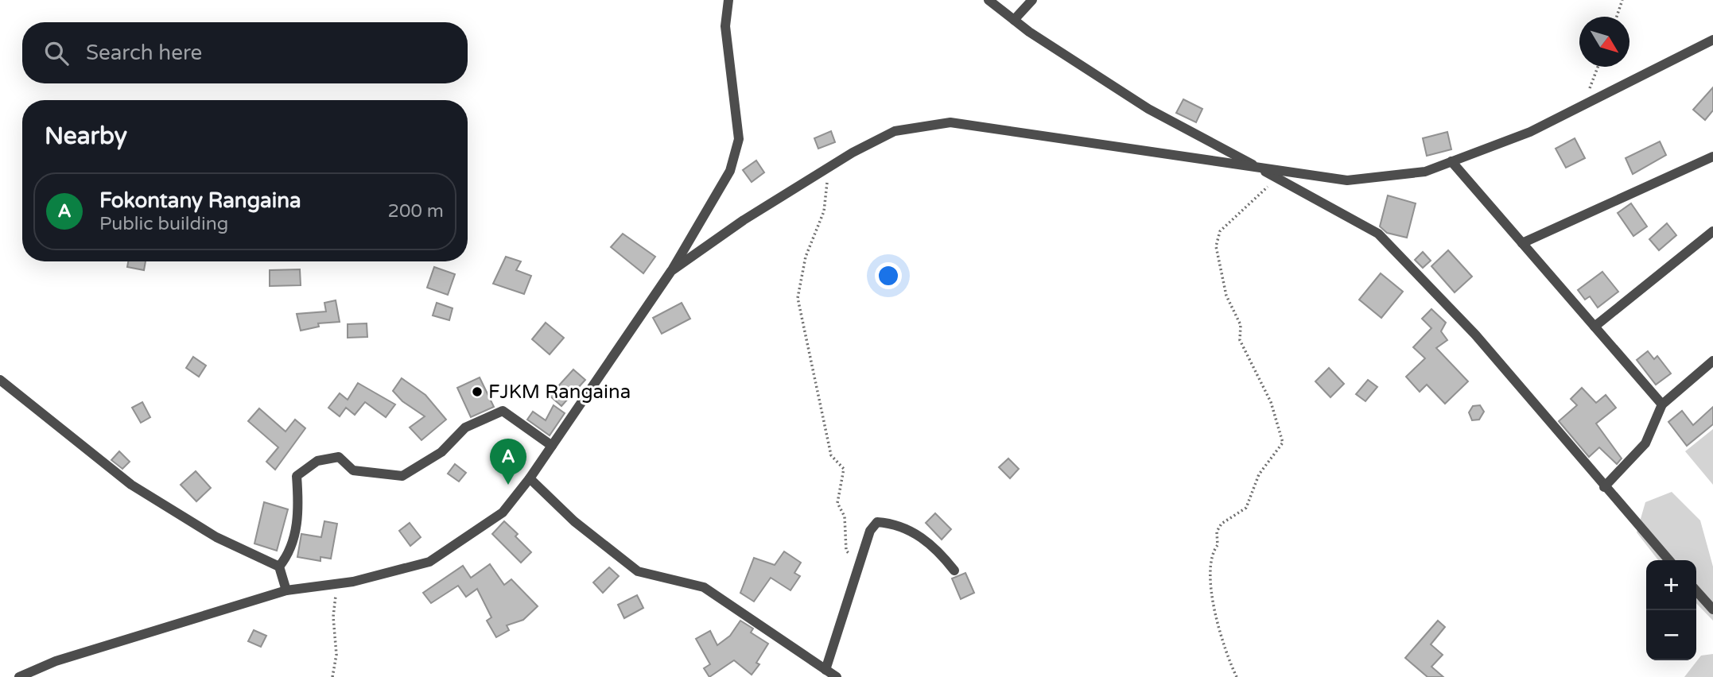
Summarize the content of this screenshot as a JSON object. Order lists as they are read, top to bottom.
{
  "places": ["FJKM Rangaina"],
  "north": "bottom right",
  "page": {
    "search": "Search here",
    "heading": "Nearby",
    "list": [
      {
        "mark": "A",
        "name": "Fokontany Rangaina",
        "note": "Public building",
        "value": "200 m"
      }
    ],
    "pins": "A",
    "map_buttons": ["+", "−"]
  }
}
